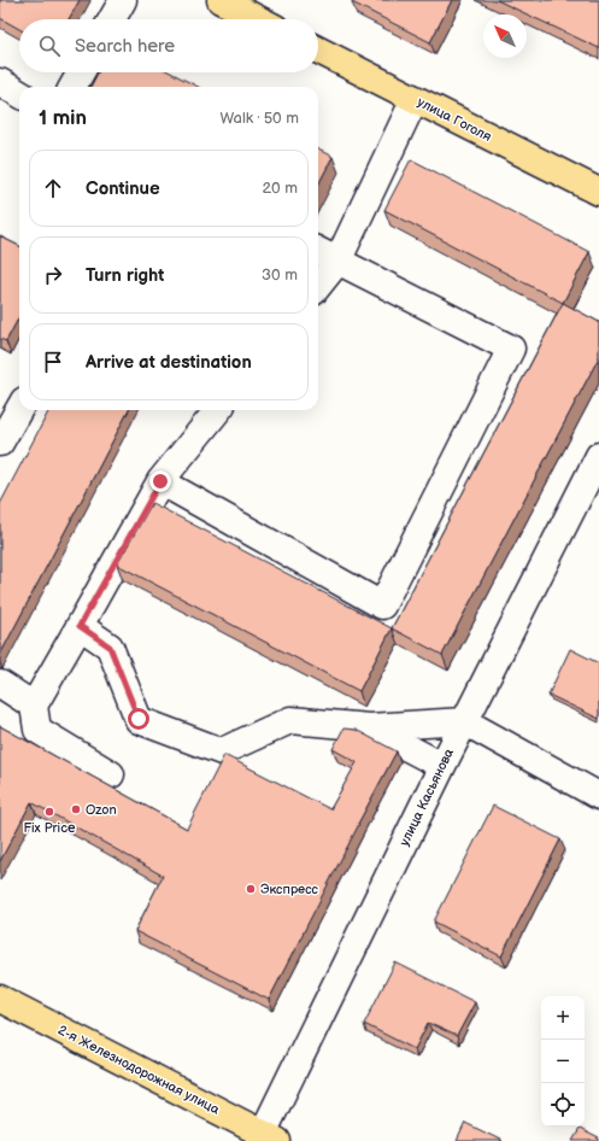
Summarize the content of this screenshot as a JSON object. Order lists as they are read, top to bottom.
{
  "streets": {
    "main road": ["улица Гоголя", "2-я Железнодорожная улица"],
    "street": ["улица Касьянова"]
  },
  "crossings": [
    ["улица Касьянова", "2-я Железнодорожная улица"]
  ],
  "places": ["Ozon", "Fix Price", "Экспресс"],
  "north": "top left",
  "page": {
    "search": "Search here",
    "heading": ["1 min", "Walk · 50 m"],
    "list": [
      ["Continue", "20 m"],
      ["Turn right", "30 m"],
      "Arrive at destination"
    ],
    "map_buttons": ["+", "−"]
  }
}
